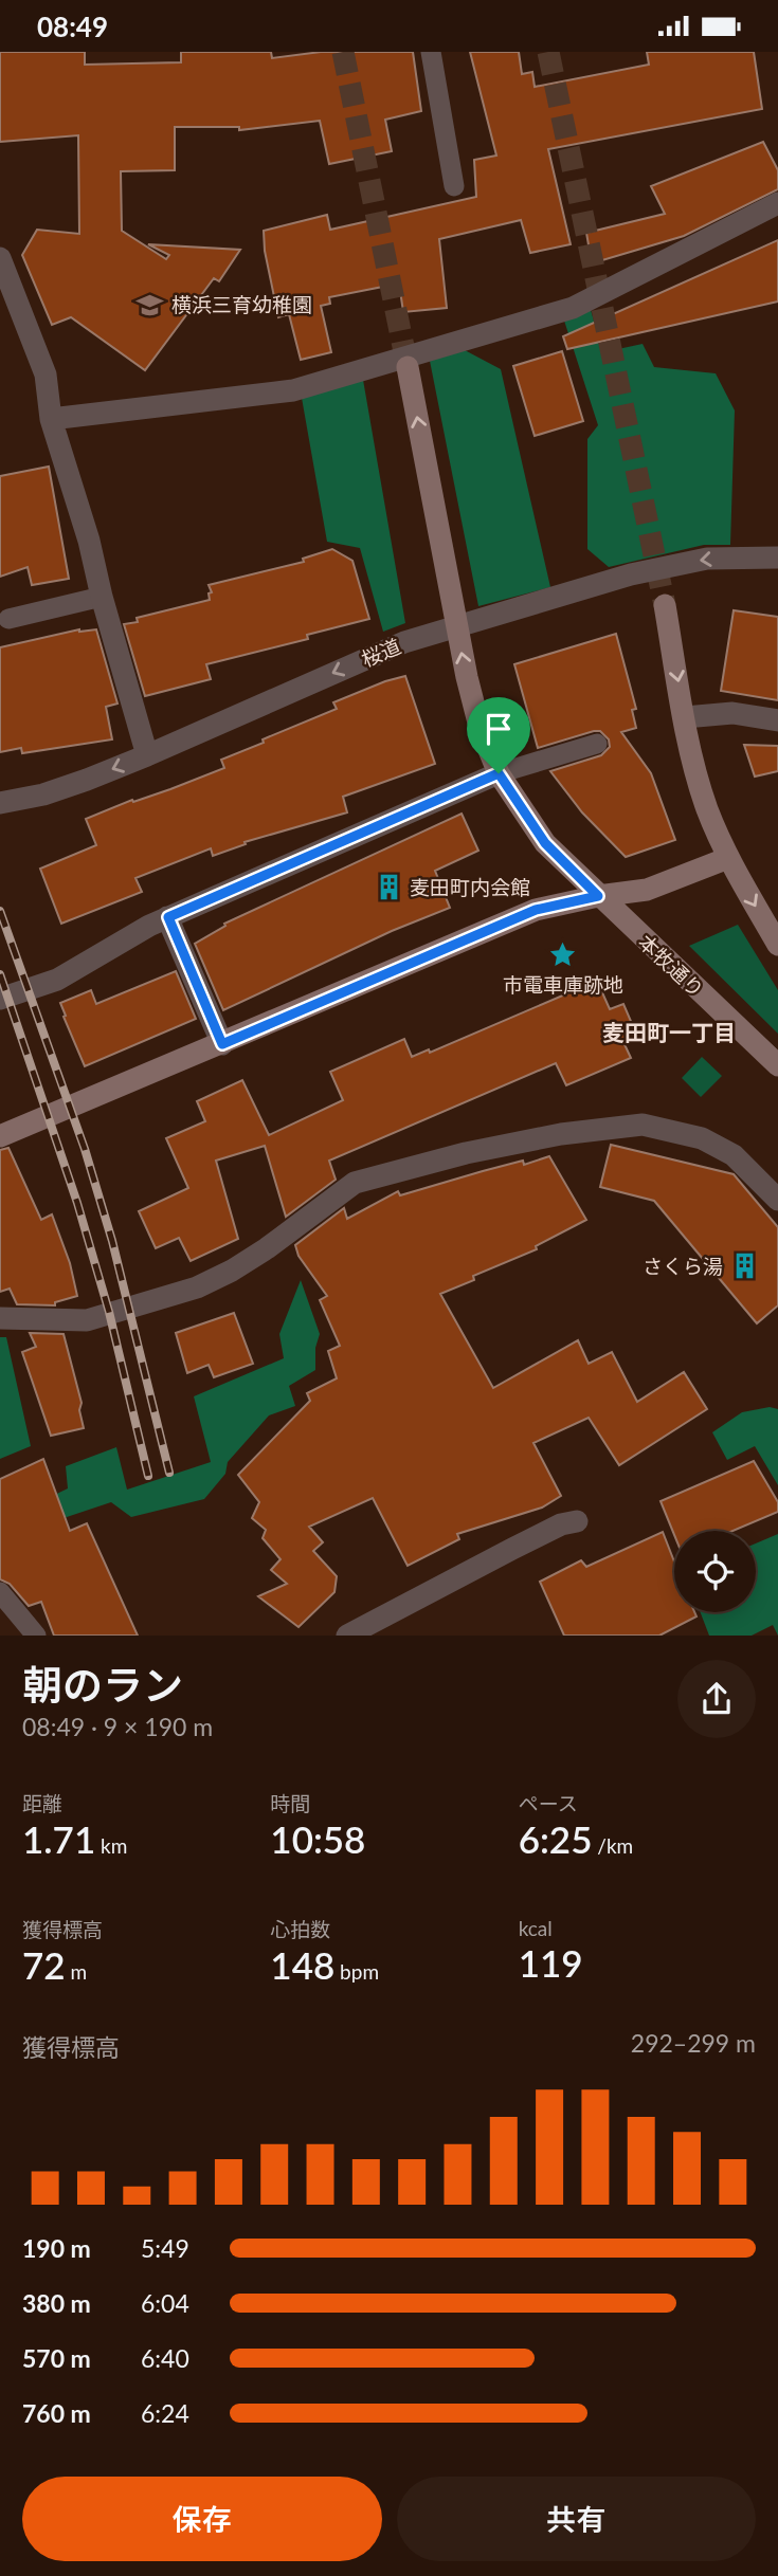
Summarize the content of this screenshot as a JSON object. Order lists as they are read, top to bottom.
{
  "streets": {
    "street": ["桜道", "本牧通り"]
  },
  "one_way": ["本牧通り"],
  "districts": ["麦田町一丁目"],
  "places": {
    "school or university": ["横浜三育幼稚園"],
    "building": ["麦田町内会館", "さくら湯"],
    "place": ["市電車庫跡地"]
  },
  "page": {
    "status": "08:49",
    "heading": ["朝のラン", "08:49 · 9 × 190 m"],
    "stats": [
      ["距離", "1.71 km"],
      ["時間", "10:58"],
      ["ペース", "6:25 /km"],
      ["獲得標高", "72 m"],
      ["心拍数", "148 bpm"],
      ["kcal", "119"]
    ],
    "chart": ["獲得標高", "292–299 m"],
    "list": [
      {
        "name": "190 m",
        "note": "5:49"
      },
      {
        "name": "380 m",
        "note": "6:04"
      },
      {
        "name": "570 m",
        "note": "6:40"
      },
      {
        "name": "760 m",
        "note": "6:24"
      }
    ],
    "buttons": ["保存", "共有"]
  }
}
